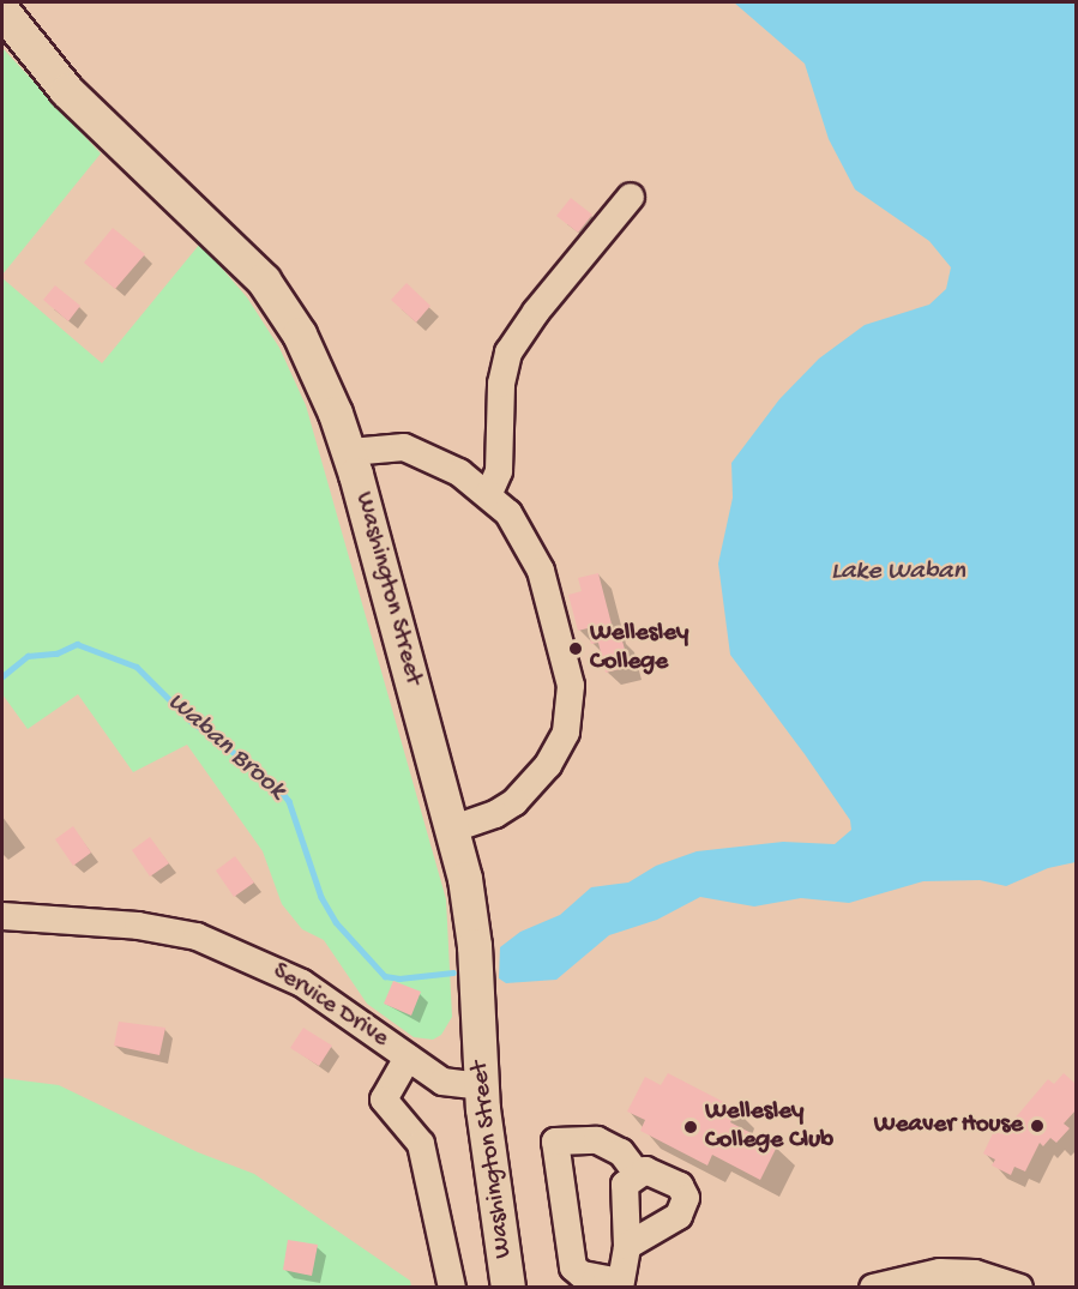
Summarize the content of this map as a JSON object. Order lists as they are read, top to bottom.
{
  "streets": {
    "main road": ["Washington Street"],
    "street": ["Service Drive"]
  },
  "crossings": [
    ["Washington Street", "Service Drive"]
  ],
  "water": ["Lake Waban", "Waban Brook"],
  "places": ["Wellesley College", "Weaver House", "Wellesley College Club"]
}
